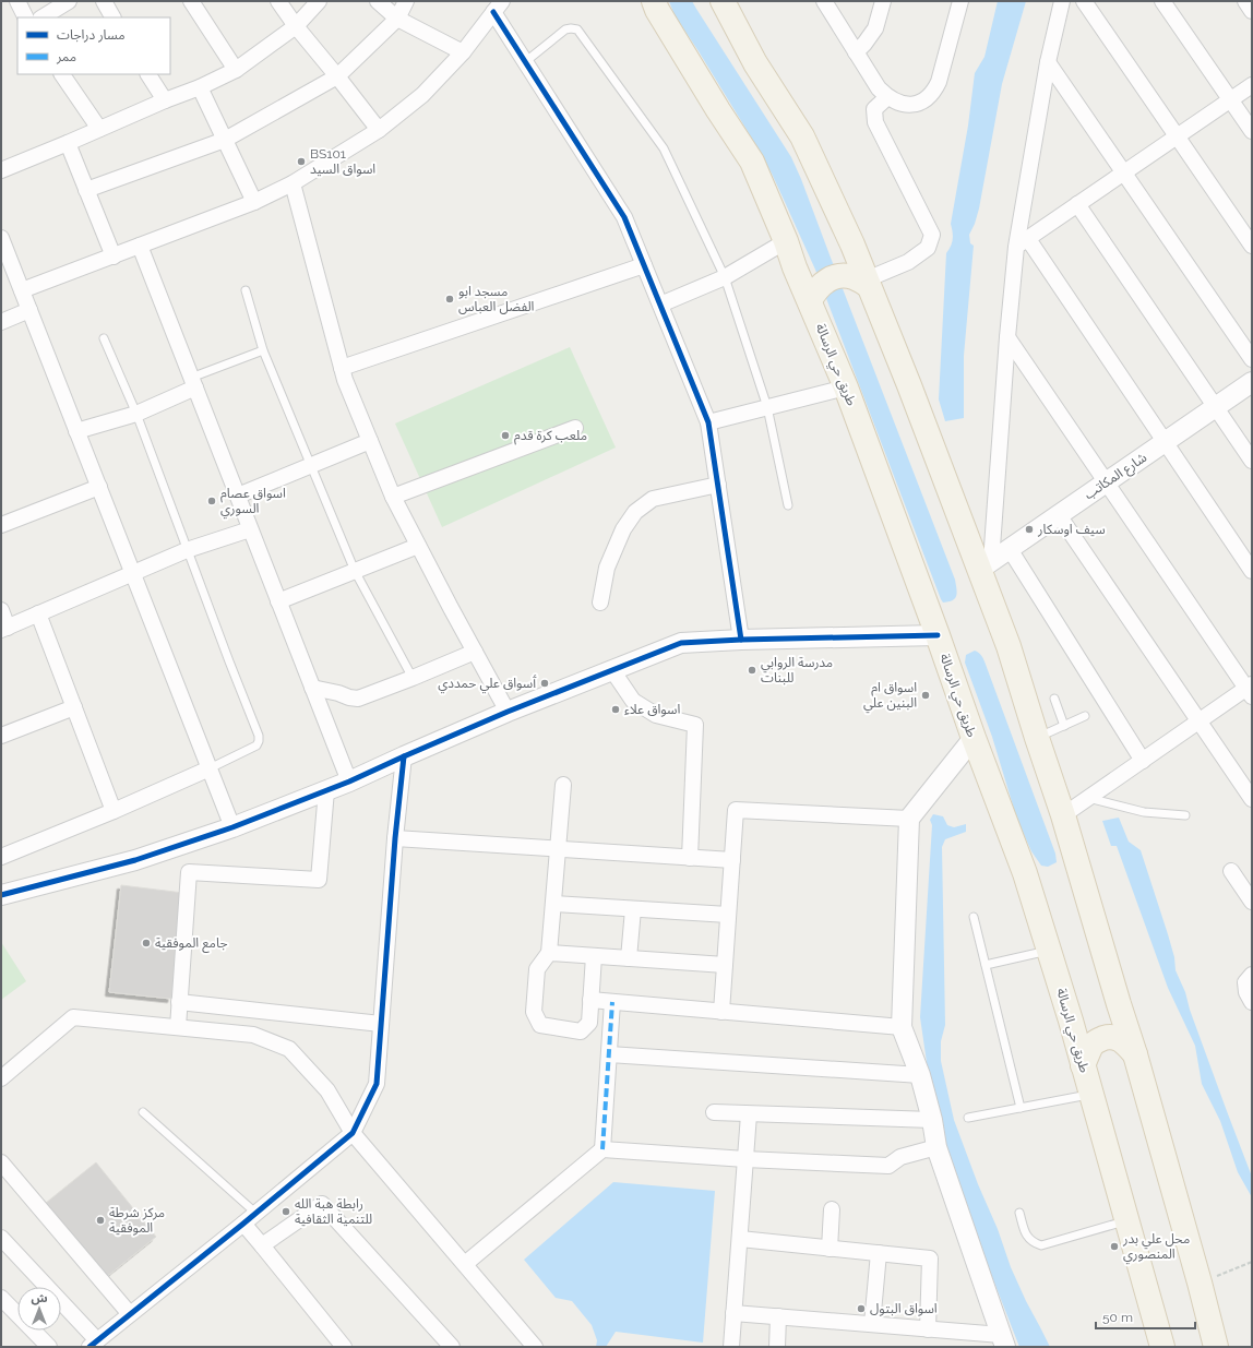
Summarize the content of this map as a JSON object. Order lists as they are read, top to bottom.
{
  "streets": {
    "main road": ["طريق حي الرسالة"],
    "street": ["شارع المكاتب"]
  },
  "places": [
    "BS101 اسواق السيد",
    "مسجد ابو الفضل العباس",
    "ملعب كرة قدم",
    "اسواق عصام السوري",
    "سيف اوسكار",
    "مدرسة الروابي للبنات",
    "ٲسواق علي حمددي",
    "اسواق ام البنين علي",
    "اسواق علاء",
    "جامع الموفقية",
    "رابطة هبة الله للتنمية الثقافية",
    "مركز شرطة الموفقية",
    "محل علي بدر المنصوري",
    "اسواق البتول"
  ],
  "legend": ["مسار دراجات", "ممر"],
  "scale_bar": "50 m",
  "north": "top"
}
